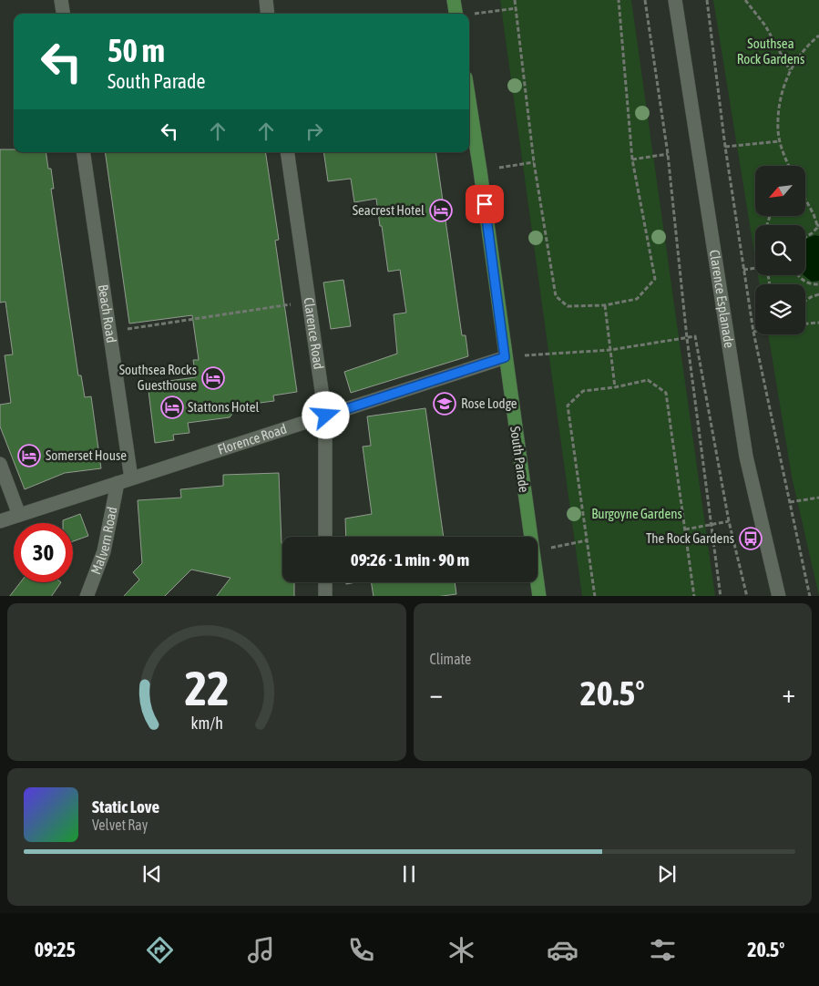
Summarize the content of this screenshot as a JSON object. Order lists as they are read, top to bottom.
{
  "streets": {
    "main road": ["South Parade"],
    "street": [
      "Clarence Esplanade",
      "Beach Road",
      "Clarence Road",
      "Florence Road",
      "Malvern Road"
    ]
  },
  "crossings": [
    ["Beach Road", "Florence Road"],
    ["Clarence Road", "Florence Road"],
    ["Florence Road", "South Parade"],
    ["Florence Road", "Malvern Road"]
  ],
  "parks": ["Southsea Rock Gardens", "Burgoyne Gardens"],
  "places": {
    "hotel": [
      "Seacrest Hotel",
      "Southsea Rocks Guesthouse",
      "Stattons Hotel",
      "Somerset House"
    ],
    "school or university": ["Rose Lodge"],
    "bus stop": ["The Rock Gardens"]
  },
  "north": "bottom left",
  "page": {
    "turn": ["50 m", "South Parade"],
    "limit": "30",
    "trip": "09:26 · 1 min · 90 m",
    "tile": "Climate",
    "heat": ["−", "20.5°", "+"],
    "song": ["Static Love", "Velvet Ray"],
    "tabs": ["09:25", "20.5°"],
    "gauge": ["22", "km/h"]
  }
}
